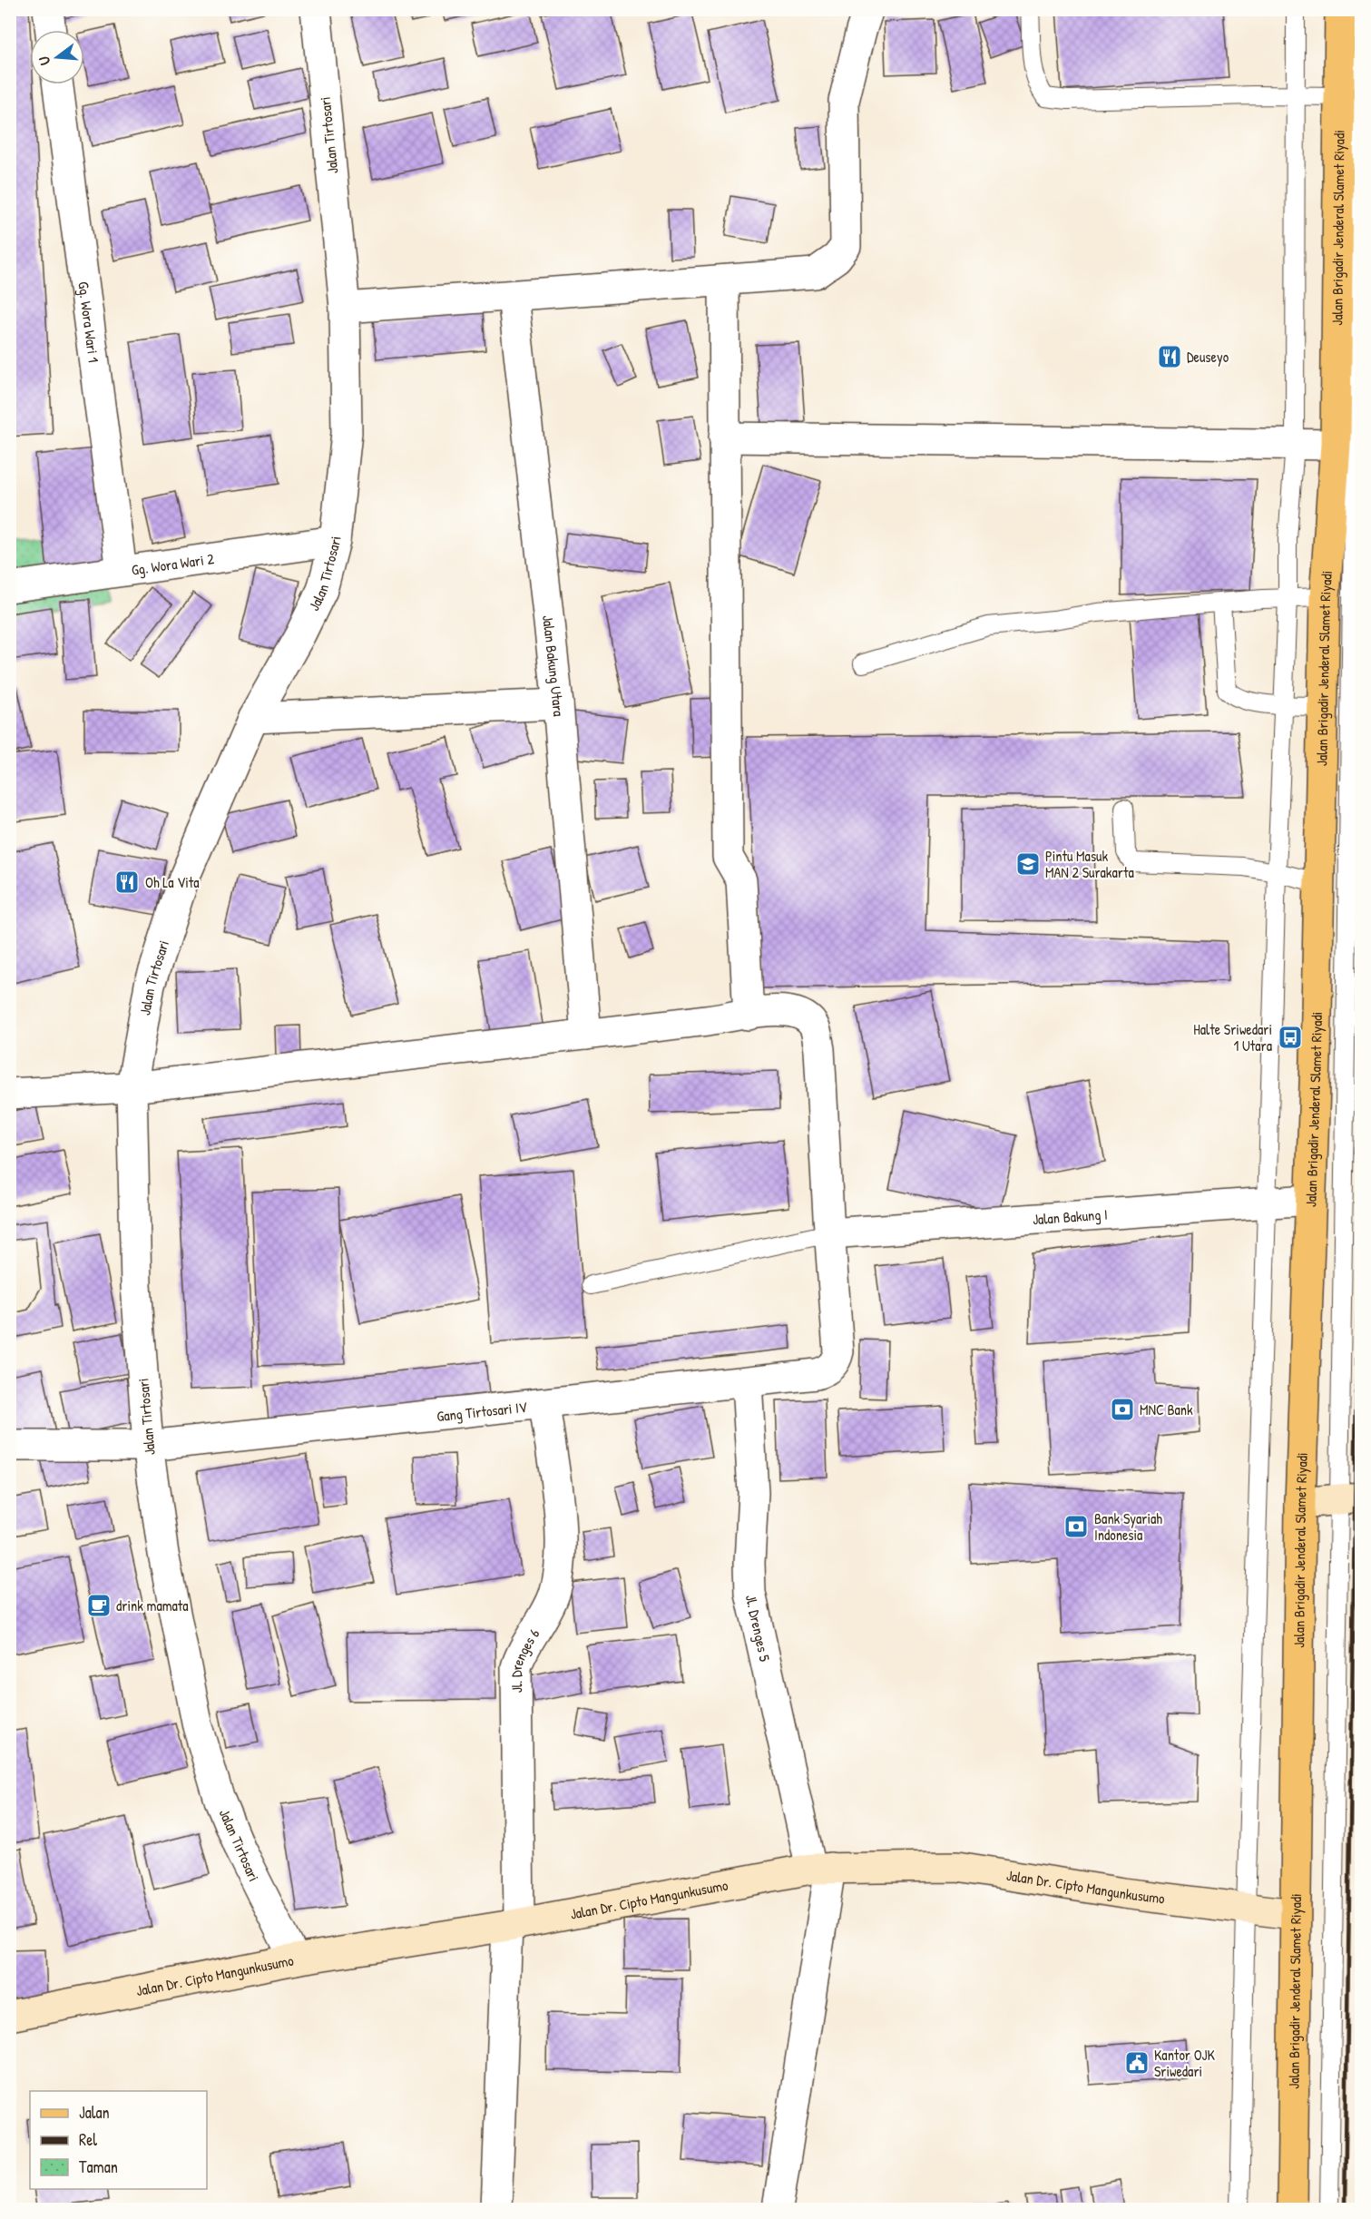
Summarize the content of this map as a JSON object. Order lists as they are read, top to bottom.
{
  "streets": {
    "main road": ["Jalan Brigadir Jenderal Slamet Riyadi", "Jalan Dr. Cipto Mangunkusumo"],
    "street": [
      "Jalan Tirtosari",
      "Gg. Wora Wari 1",
      "Gg. Wora Wari 2",
      "Jalan Bakung Utara",
      "Jalan Bakung I",
      "Gang Tirtosari IV",
      "Jl. Drenges 5",
      "Jl. Drenges 6"
    ]
  },
  "crossings": [
    ["Jalan Tirtosari", "Gg. Wora Wari 2"],
    ["Jalan Tirtosari", "Gang Tirtosari IV"],
    ["Jalan Tirtosari", "Jalan Dr. Cipto Mangunkusumo"],
    ["Jalan Brigadir Jenderal Slamet Riyadi", "Jalan Bakung I"],
    ["Jalan Brigadir Jenderal Slamet Riyadi", "Jalan Dr. Cipto Mangunkusumo"],
    ["Gg. Wora Wari 1", "Gg. Wora Wari 2"],
    ["Jalan Bakung I", "Gang Tirtosari IV"],
    ["Gang Tirtosari IV", "Jl. Drenges 5"],
    ["Gang Tirtosari IV", "Jl. Drenges 6"],
    ["Jl. Drenges 5", "Jalan Dr. Cipto Mangunkusumo"],
    ["Jl. Drenges 6", "Jalan Dr. Cipto Mangunkusumo"]
  ],
  "places": {
    "restaurant": ["Deuseyo", "Oh La Vita"],
    "school or university": ["Pintu Masuk MAN 2 Surakarta"],
    "bus stop": ["Halte Sriwedari 1 Utara"],
    "bank": ["MNC Bank", "Bank Syariah Indonesia"],
    "cafe": ["drink mamata"],
    "public building": ["Kantor OJK Sriwedari"]
  },
  "legend": ["Jalan", "Rel", "Taman"],
  "north": "left"
}
